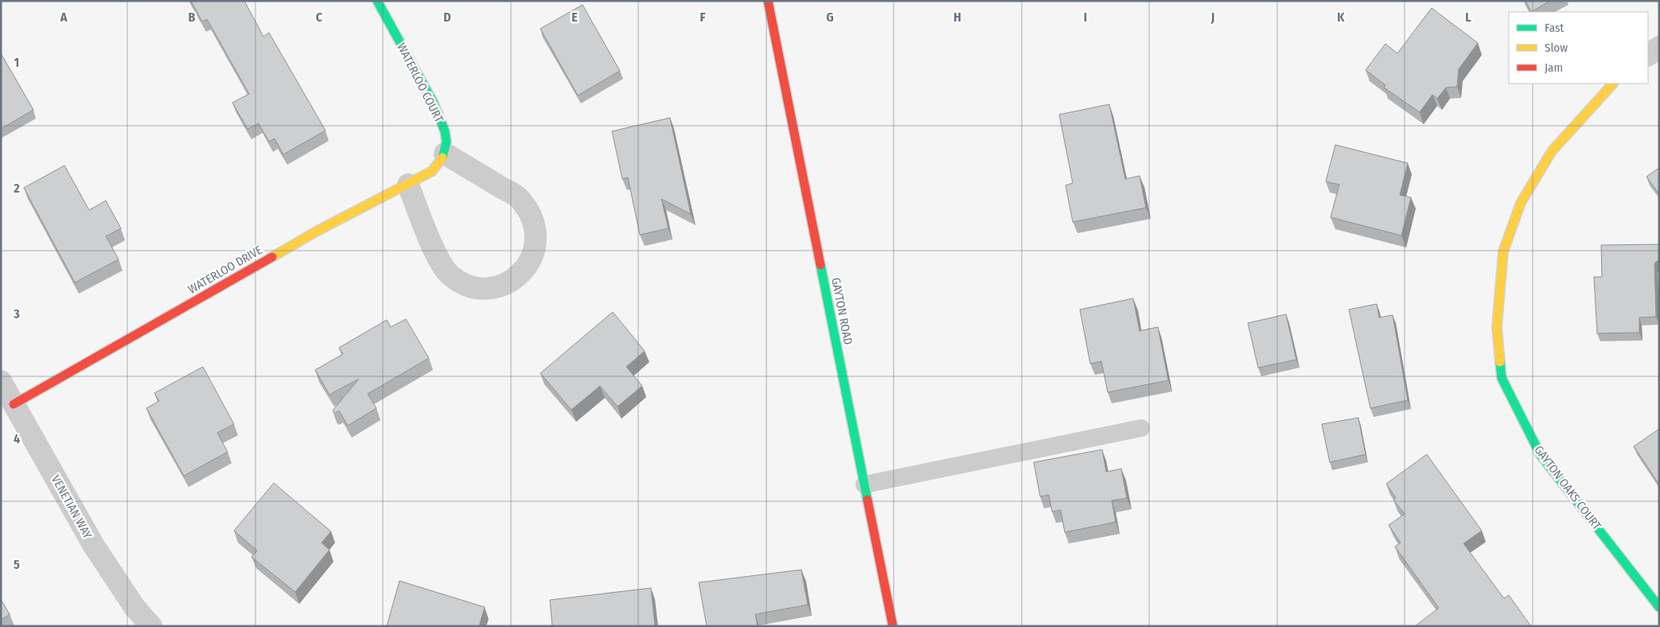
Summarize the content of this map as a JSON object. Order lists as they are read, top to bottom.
{
  "streets": {
    "street": [
      "WATERLOO COURT",
      "WATERLOO DRIVE",
      "GAYTON ROAD",
      "GAYTON OAKS COURT",
      "VENETIAN WAY"
    ]
  },
  "crossings": [
    ["WATERLOO COURT", "WATERLOO DRIVE"],
    ["WATERLOO DRIVE", "VENETIAN WAY"]
  ],
  "legend": ["Fast", "Slow", "Jam"],
  "grid": {
    "columns": [
      "A",
      "B",
      "C",
      "D",
      "E",
      "F",
      "G",
      "H",
      "I",
      "J",
      "K",
      "L"
    ],
    "rows": [
      "1",
      "2",
      "3",
      "4",
      "5"
    ]
  }
}
